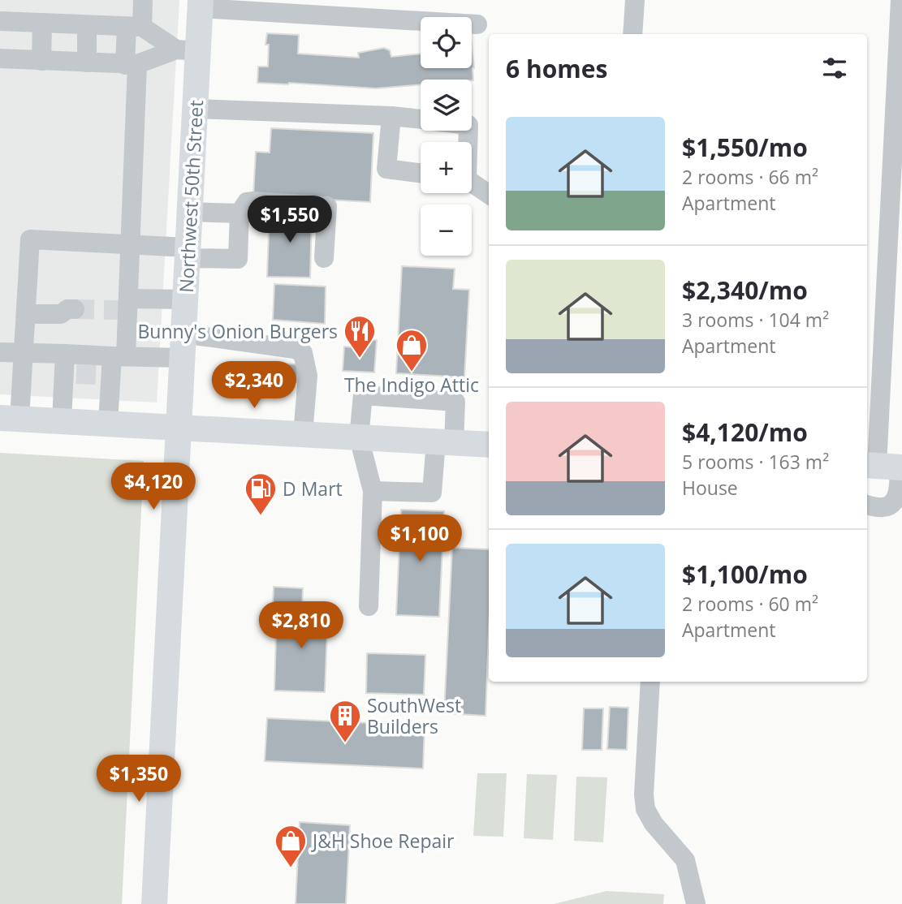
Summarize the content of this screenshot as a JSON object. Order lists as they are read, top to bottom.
{
  "streets": {
    "main road": ["Northwest 50th Street"]
  },
  "places": {
    "restaurant": ["Bunny's Onion Burgers"],
    "shop": ["The Indigo Attic", "J&H Shoe Repair"],
    "fuel station": ["D Mart"],
    "building": ["SouthWest Builders"]
  },
  "page": {
    "map_buttons": ["+", "−"],
    "heading": "6 homes",
    "list": [
      {
        "name": "$1,550/mo",
        "note": "2 rooms · 66 m² · Apartment"
      },
      {
        "name": "$2,340/mo",
        "note": "3 rooms · 104 m² · Apartment"
      },
      {
        "name": "$4,120/mo",
        "note": "5 rooms · 163 m² · House"
      },
      {
        "name": "$1,100/mo",
        "note": "2 rooms · 60 m² · Apartment"
      }
    ],
    "price": [
      "$1,550",
      "$2,340",
      "$4,120",
      "$1,100",
      "$2,810",
      "$1,350"
    ]
  }
}
